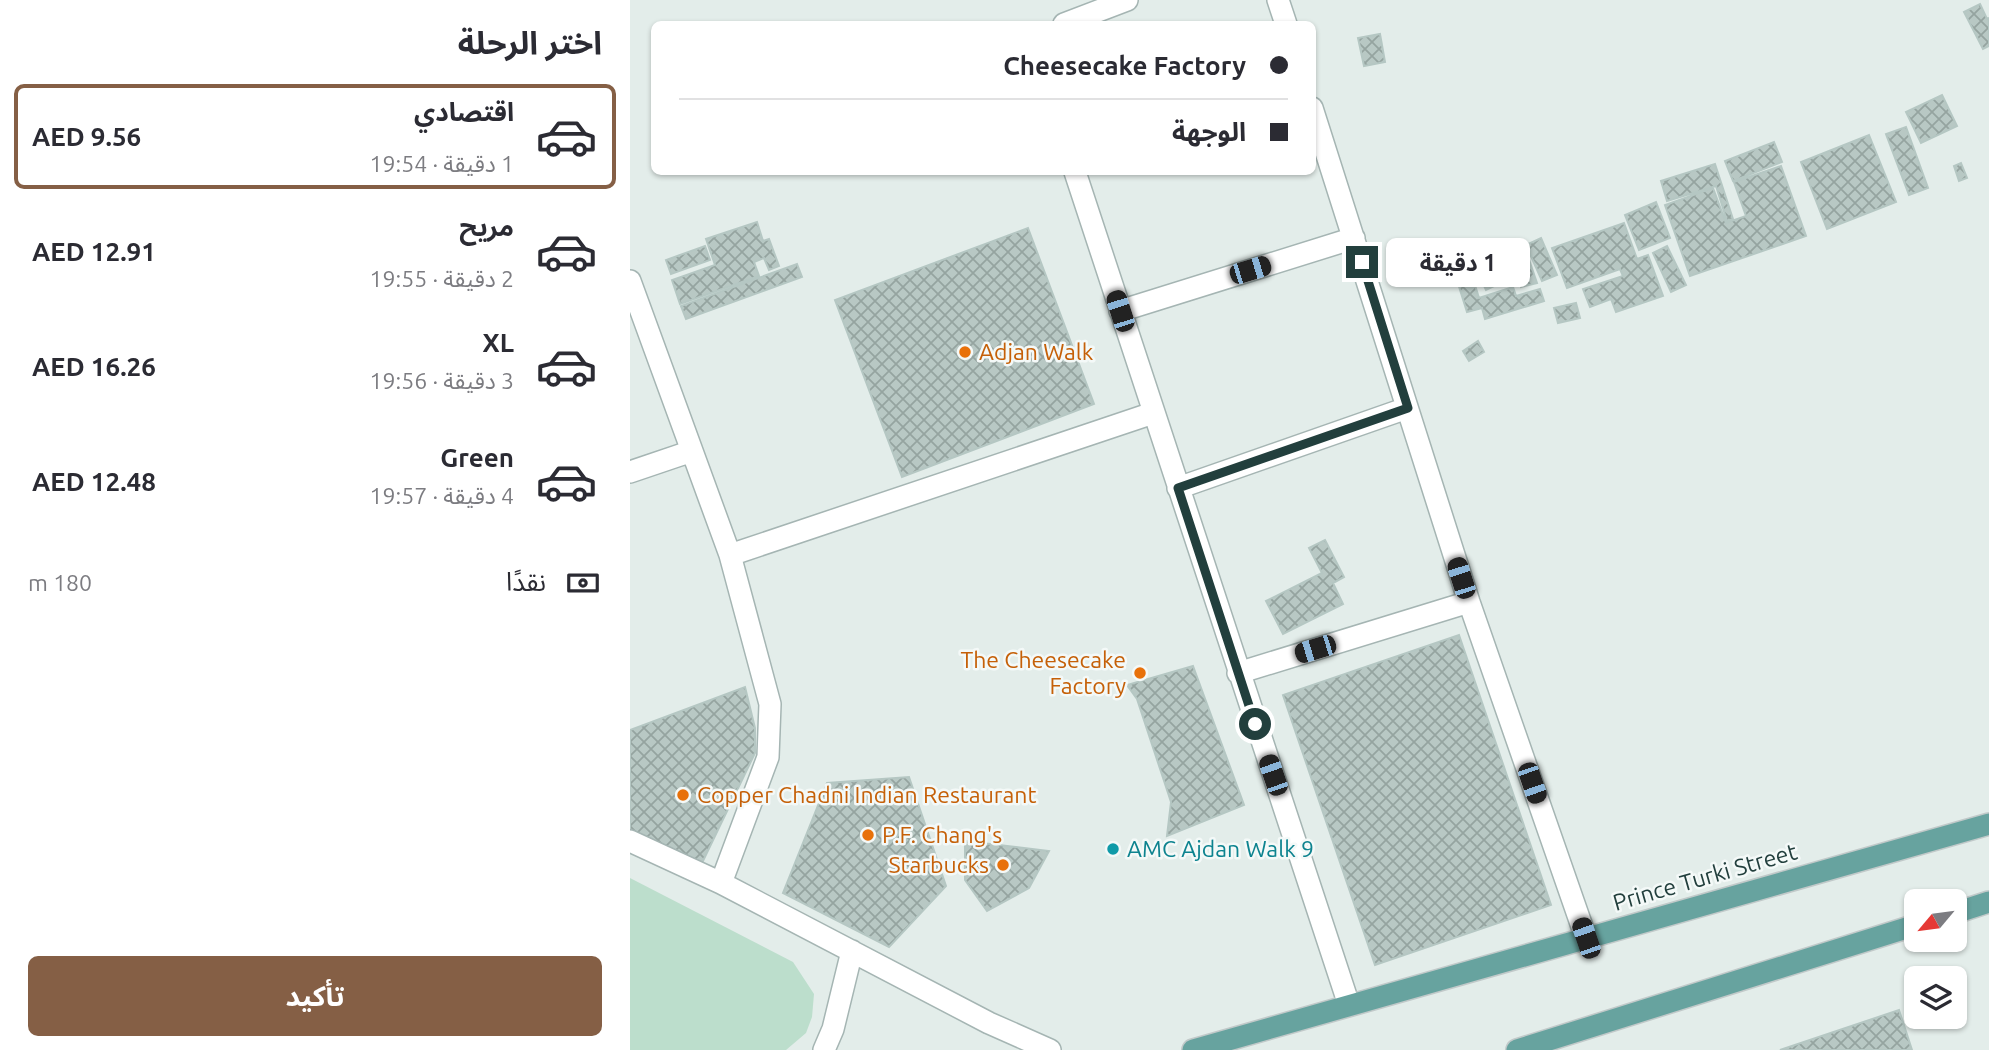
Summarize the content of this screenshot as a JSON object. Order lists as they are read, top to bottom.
{
  "streets": {
    "main road": ["Prince Turki Street"]
  },
  "places": [
    "Adjan Walk",
    "The Cheesecake Factory",
    "Copper Chadni Indian Restaurant",
    "P.F. Chang's",
    "AMC Ajdan Walk 9",
    "Starbucks"
  ],
  "north": "bottom left",
  "page": {
    "heading": "اختر الرحلة",
    "banner": ["Cheesecake Factory", "الوجهة"],
    "list": [
      {
        "name": "اقتصادي",
        "note": "1 دقيقة · 19:54",
        "value": "AED 9.56"
      },
      {
        "name": "مريح",
        "note": "2 دقيقة · 19:55",
        "value": "AED 12.91"
      },
      {
        "name": "XL",
        "note": "3 دقيقة · 19:56",
        "value": "AED 16.26"
      },
      {
        "name": "Green",
        "note": "4 دقيقة · 19:57",
        "value": "AED 12.48"
      }
    ],
    "bubble": "1 دقيقة",
    "pay": ["نقدًا", "180 m"],
    "buttons": "تأكيد"
  }
}
